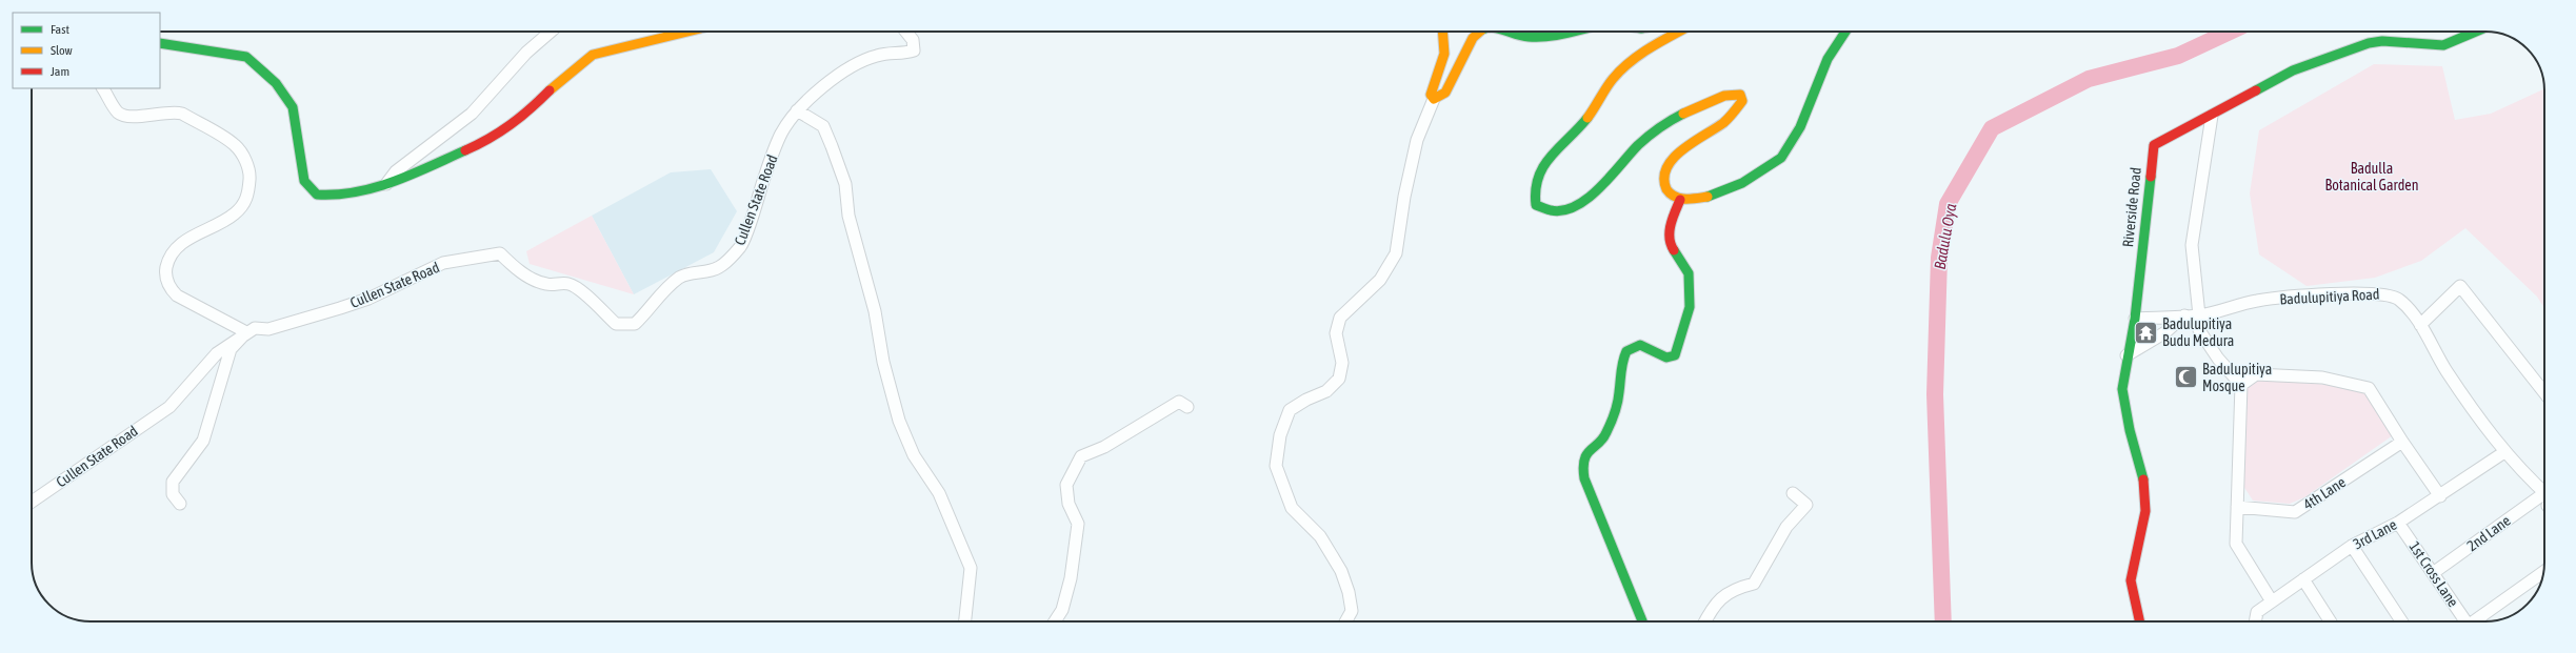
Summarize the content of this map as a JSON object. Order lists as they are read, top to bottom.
{
  "streets": {
    "street": [
      "Cullen State Road",
      "Riverside Road",
      "Badulupitiya Road",
      "4th Lane",
      "2nd Lane",
      "3rd Lane",
      "1st Cross Lane"
    ]
  },
  "crossings": [
    ["Riverside Road", "Badulupitiya Road"],
    ["Badulupitiya Road", "2nd Lane"],
    ["Badulupitiya Road", "3rd Lane"],
    ["2nd Lane", "1st Cross Lane"],
    ["3rd Lane", "1st Cross Lane"]
  ],
  "water": ["Badulu Oya"],
  "parks": ["Badulla Botanical Garden"],
  "places": {
    "temple": ["Badulupitiya Budu Medura"],
    "mosque": ["Badulupitiya Mosque"]
  },
  "legend": ["Fast", "Slow", "Jam"]
}
